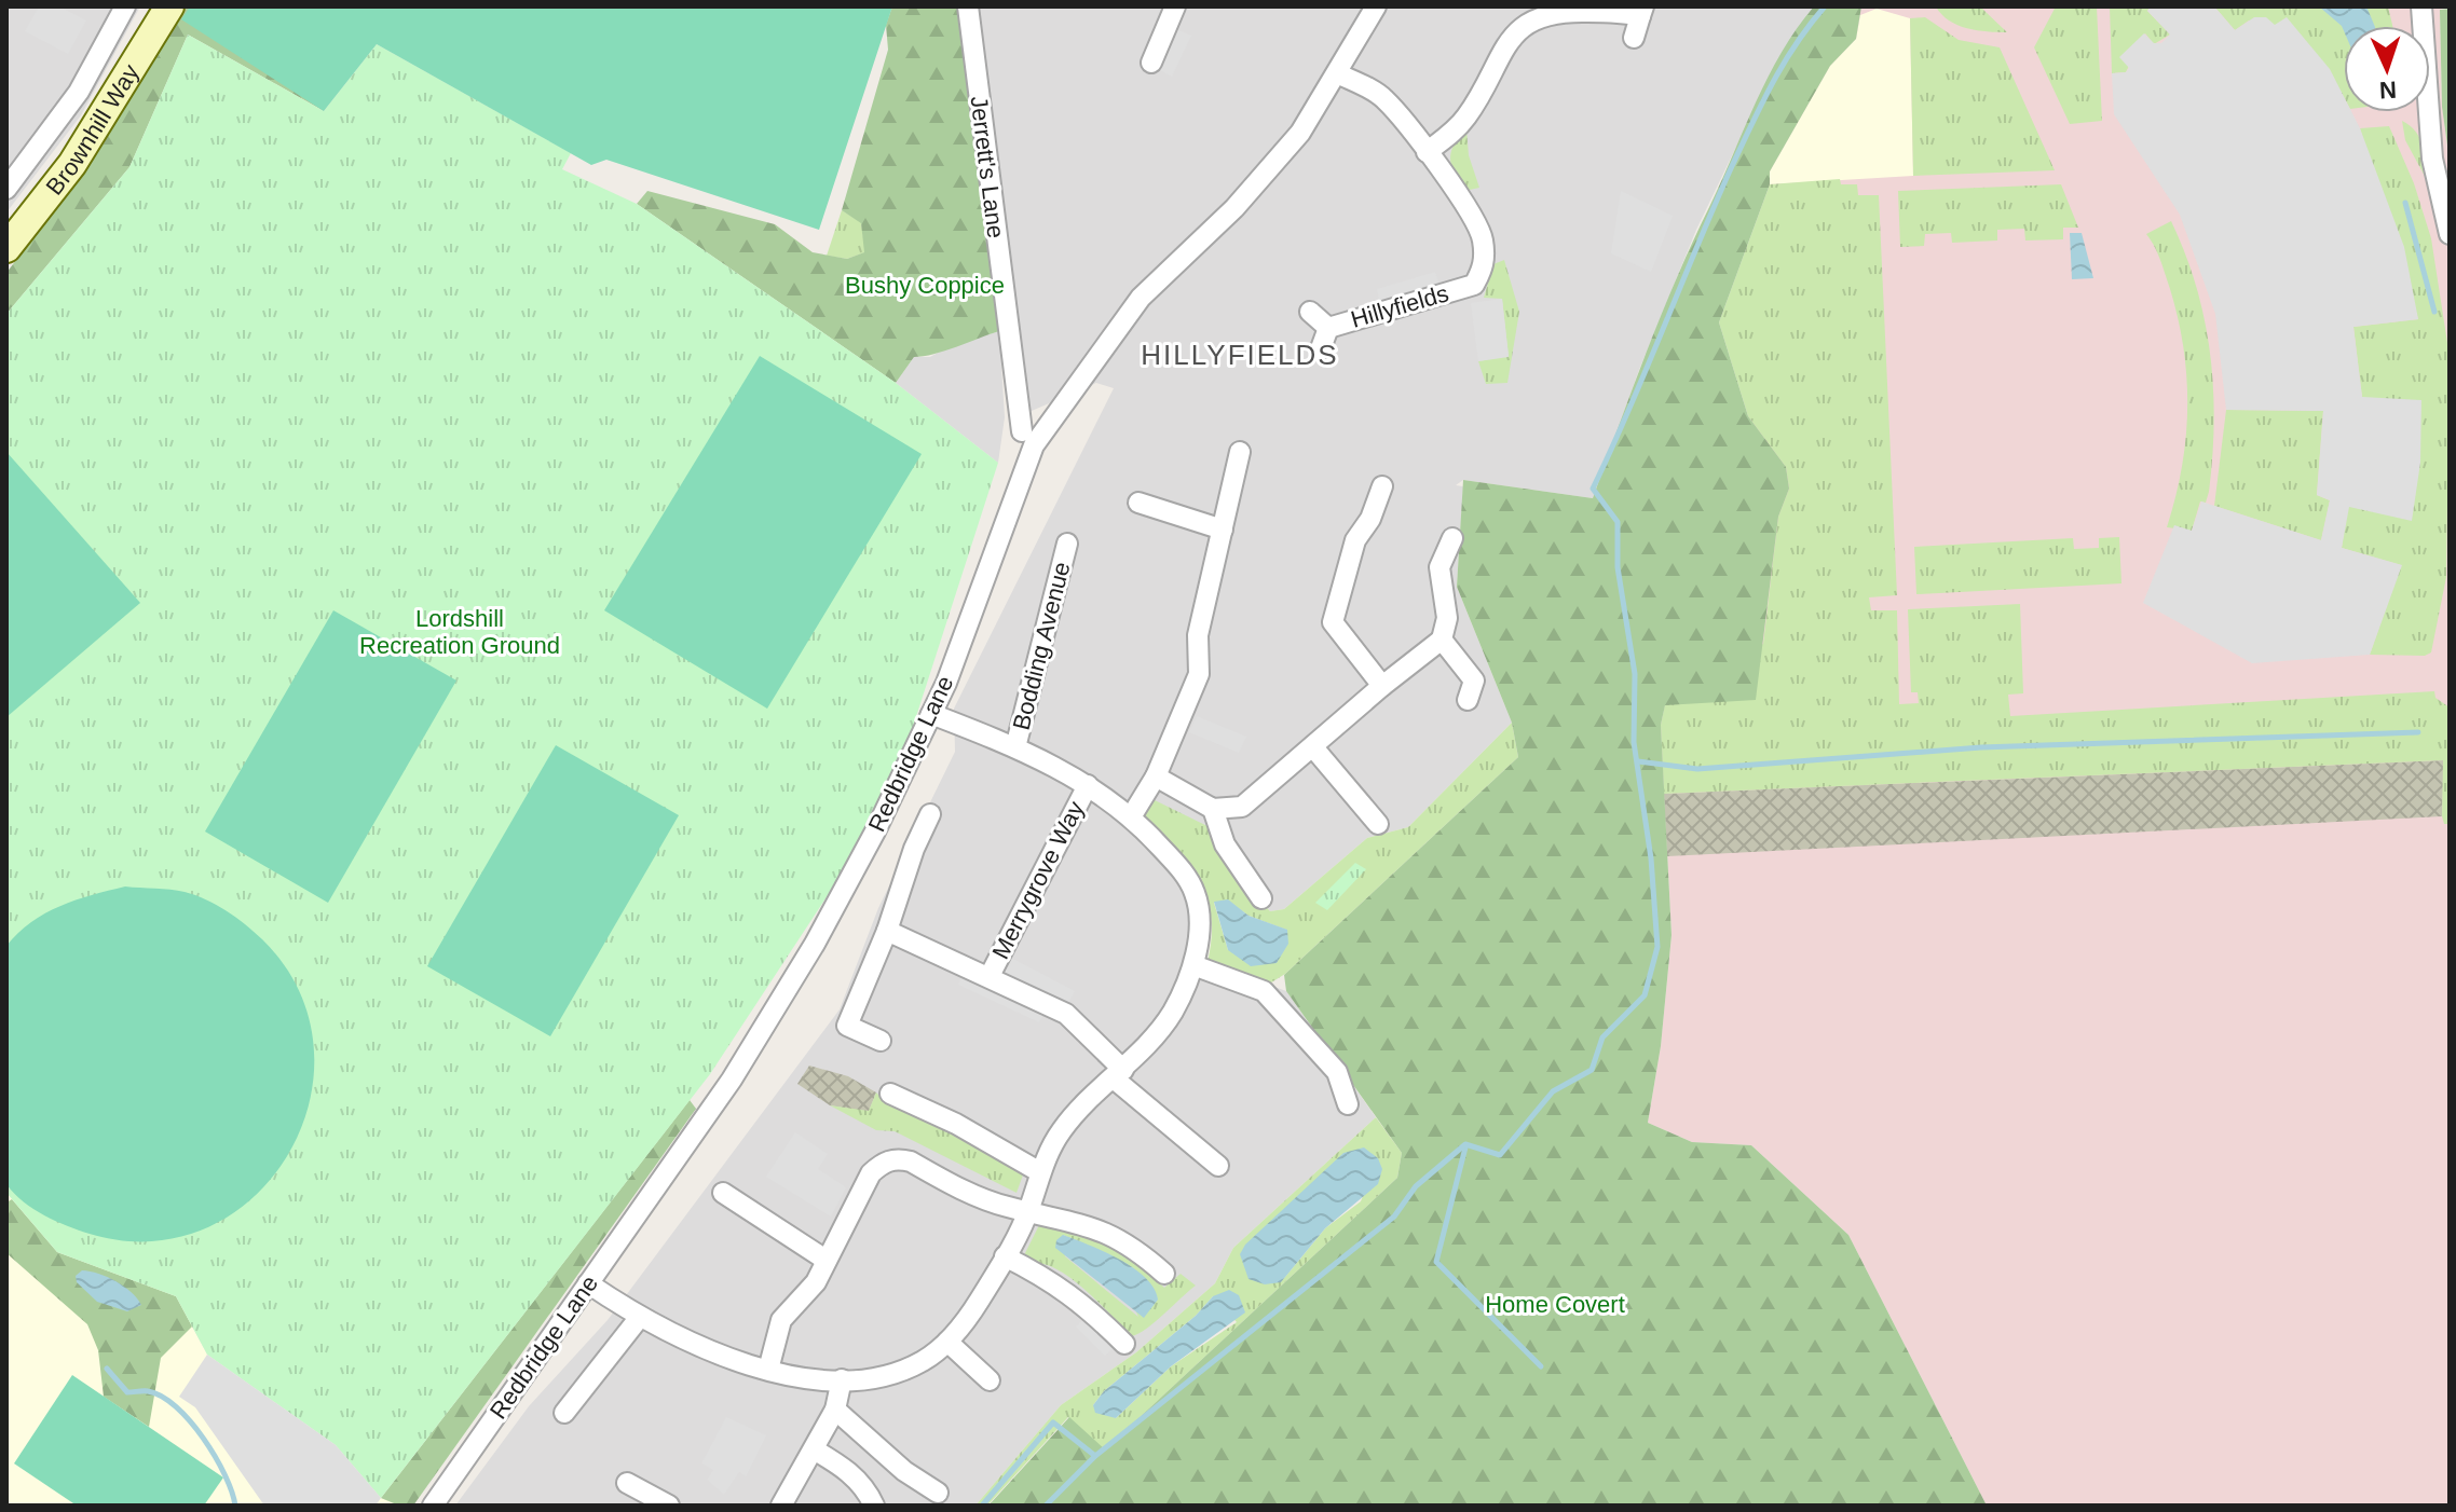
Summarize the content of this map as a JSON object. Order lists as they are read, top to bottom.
{
  "streets": {
    "street": [
      "Brownhill Way",
      "Jerrett's Lane",
      "Hillyfields",
      "Bodding Avenue",
      "Redbridge Lane",
      "Merrygrove Way"
    ]
  },
  "crossings": [
    ["Hillyfields", "Redbridge Lane"],
    ["Bodding Avenue", "Redbridge Lane"],
    ["Bodding Avenue", "Merrygrove Way"]
  ],
  "districts": ["HILLYFIELDS"],
  "parks": ["Bushy Coppice", "Lordshill Recreation Ground", "Home Covert"],
  "north": "bottom"
}
